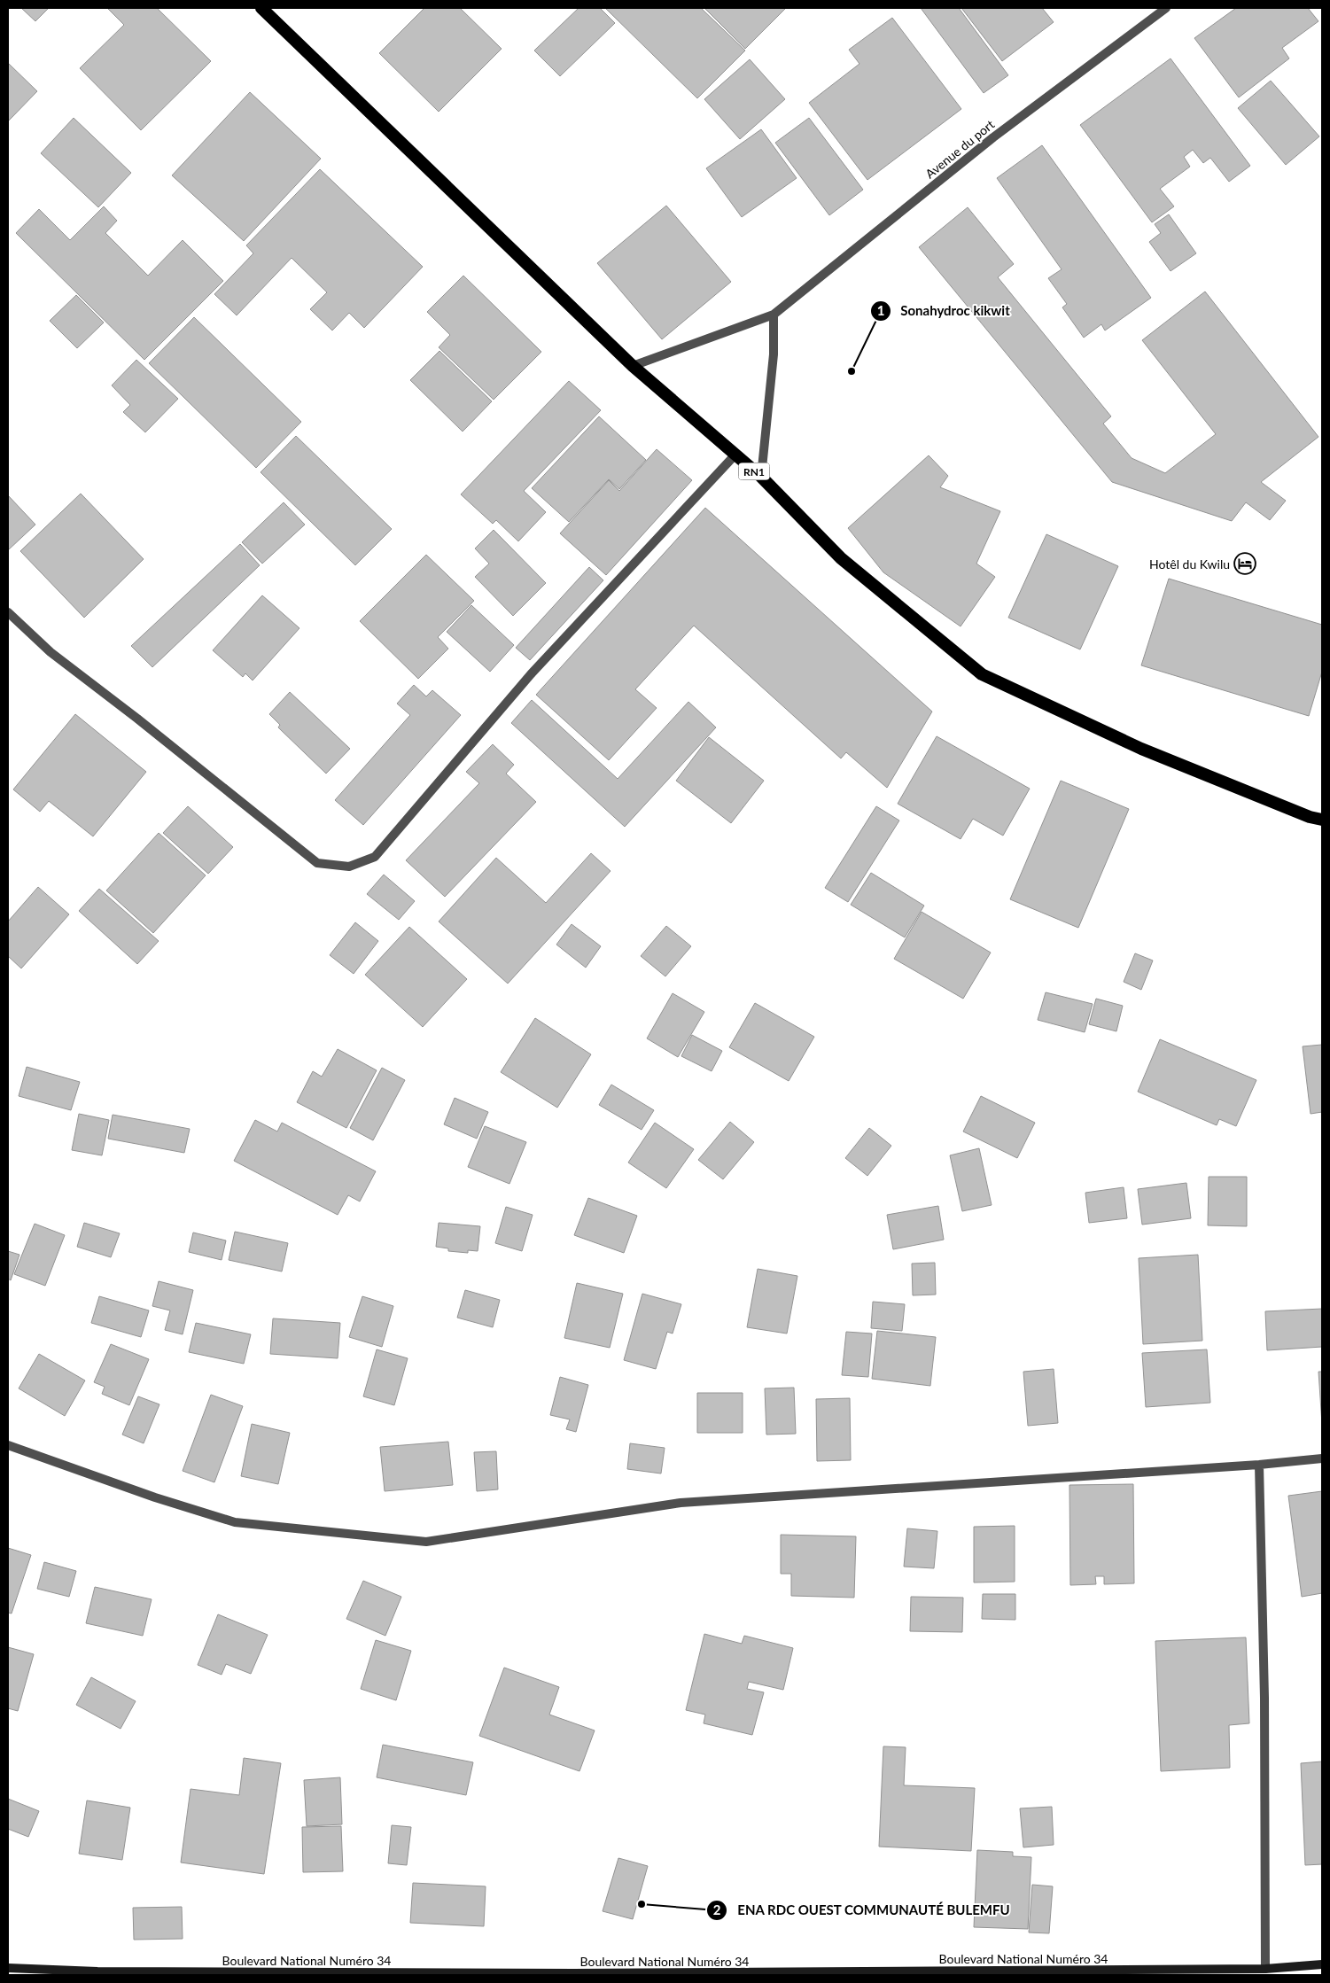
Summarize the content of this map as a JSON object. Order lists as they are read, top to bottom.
{
  "streets": {
    "highway": ["RN1"],
    "main road": ["Boulevard National Numéro 34"],
    "street": ["Avenue du port"]
  },
  "crossings": [
    ["Avenue du port", "RN1"]
  ],
  "places": {
    "other": ["Sonahydroc kikwit", "ENA RDC OUEST COMMUNAUTÉ BULEMFU"],
    "hotel": ["Hotêl du Kwilu"]
  }
}
